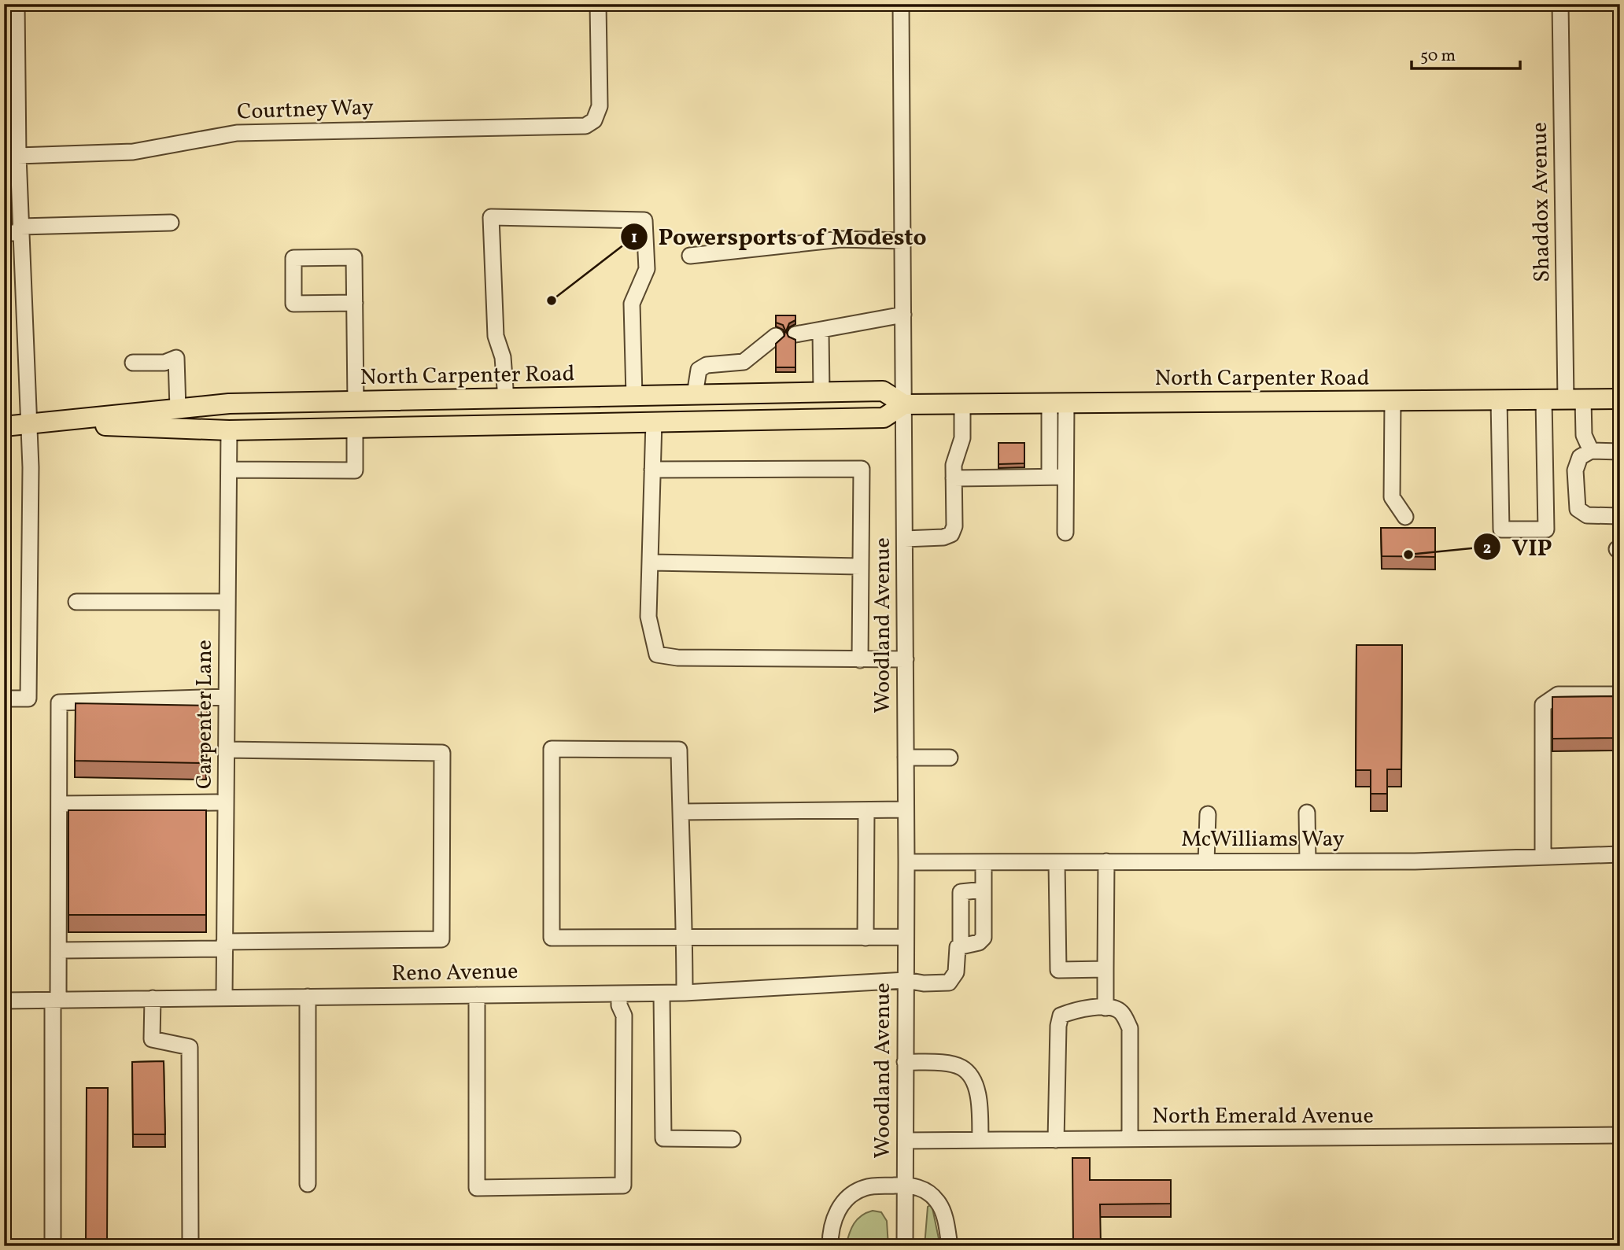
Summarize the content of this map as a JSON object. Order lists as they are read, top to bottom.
{
  "streets": {
    "main road": ["North Carpenter Road"],
    "street": [
      "Courtney Way",
      "Shaddox Avenue",
      "Woodland Avenue",
      "Carpenter Lane",
      "McWilliams Way",
      "Reno Avenue",
      "North Emerald Avenue"
    ]
  },
  "crossings": [
    ["Shaddox Avenue", "North Carpenter Road"],
    ["North Carpenter Road", "Woodland Avenue"],
    ["North Carpenter Road", "Carpenter Lane"],
    ["Woodland Avenue", "McWilliams Way"],
    ["Woodland Avenue", "Reno Avenue"],
    ["Woodland Avenue", "North Emerald Avenue"],
    ["Carpenter Lane", "Reno Avenue"]
  ],
  "places": ["Powersports of Modesto", "VIP"],
  "scale_bar": "50 m"
}
